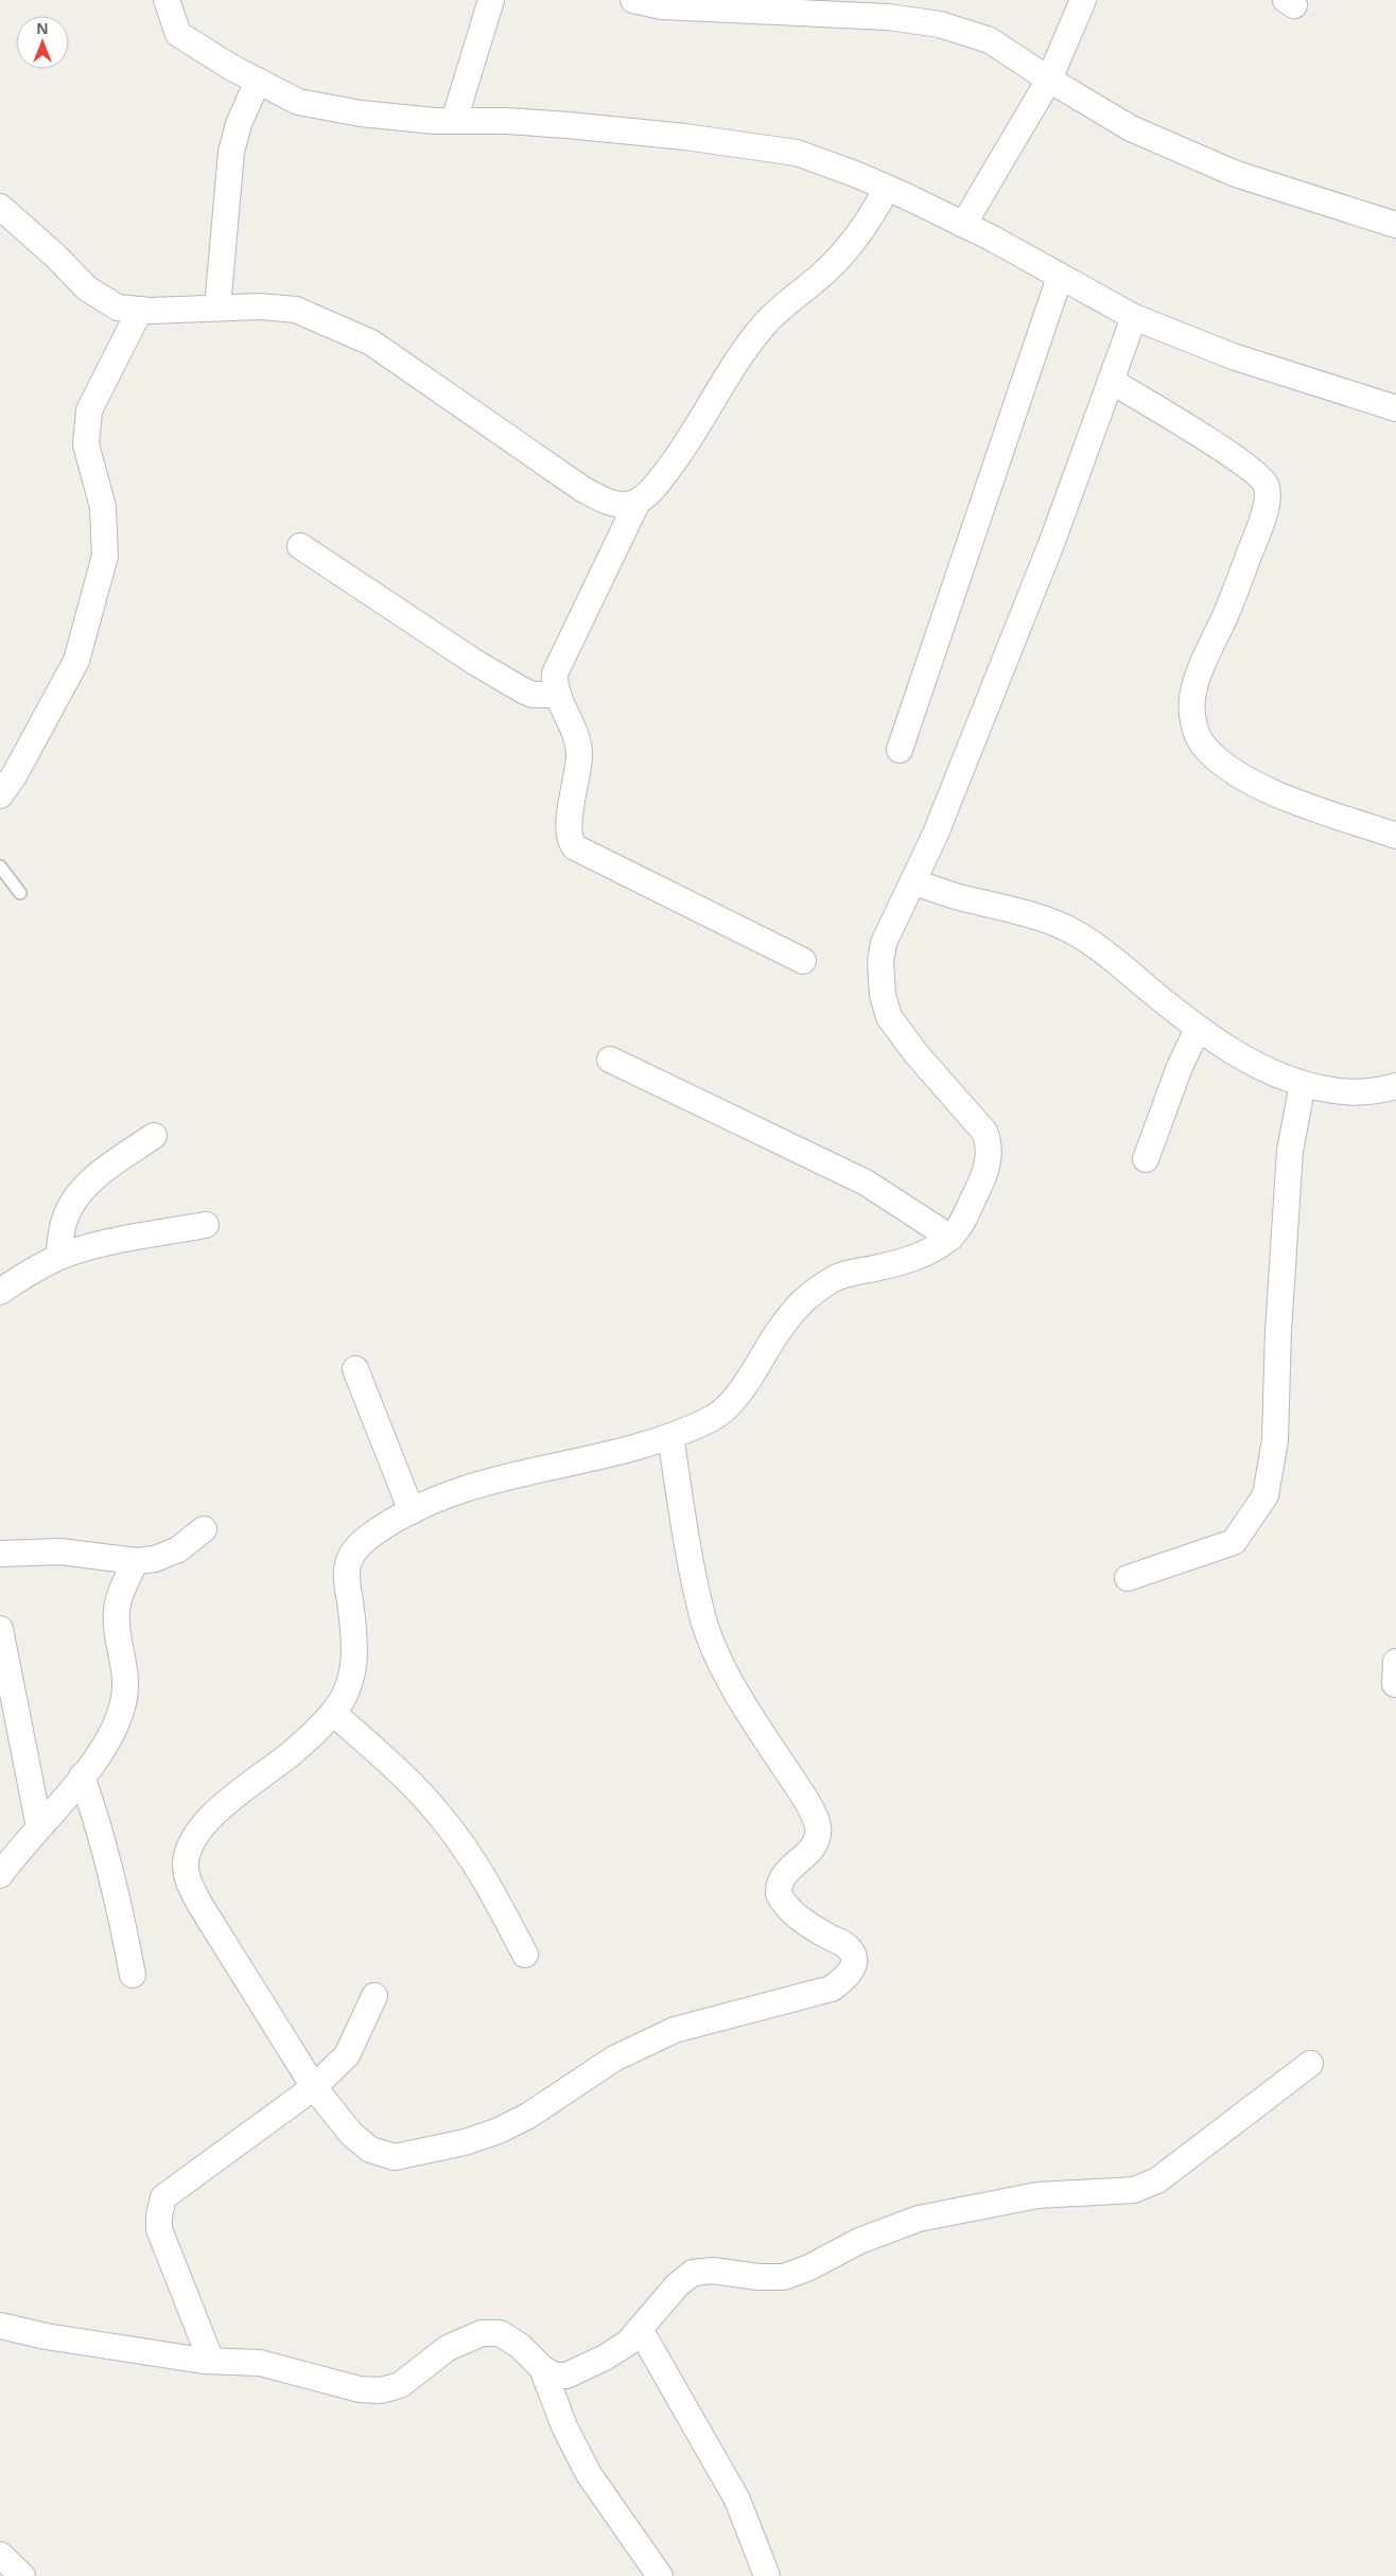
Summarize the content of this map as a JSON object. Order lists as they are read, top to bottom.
{
  "north": "top"
}
